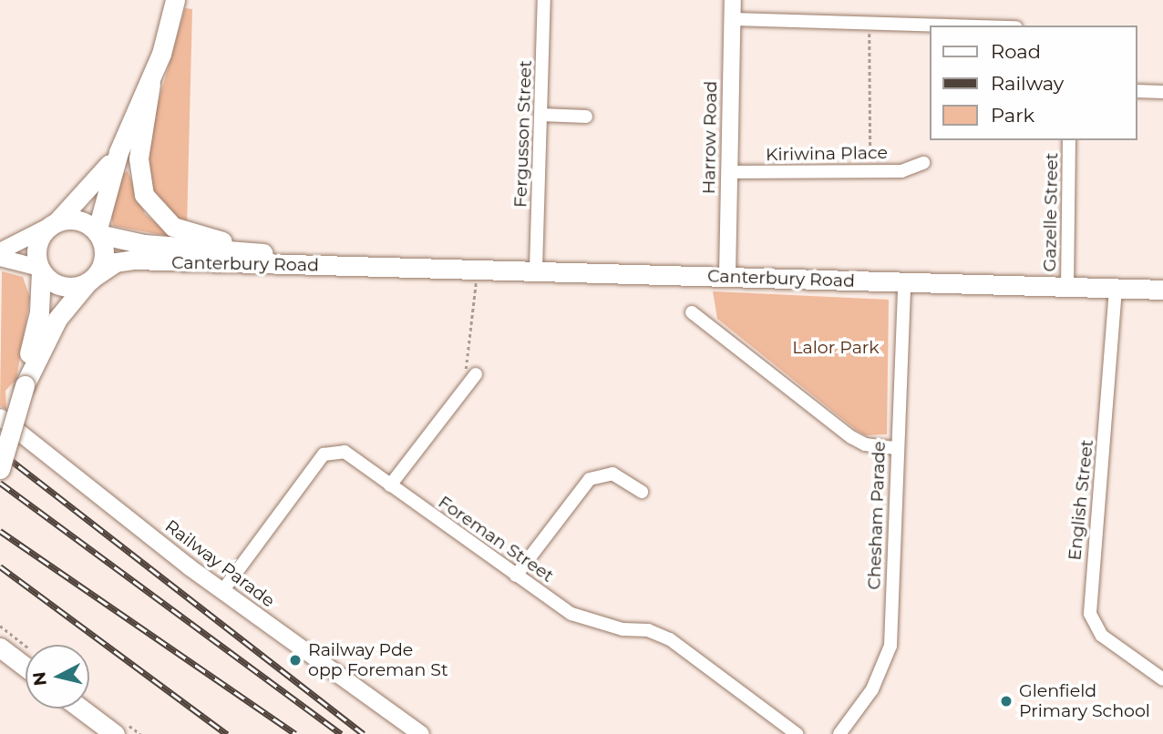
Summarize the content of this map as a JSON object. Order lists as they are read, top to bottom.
{
  "streets": {
    "main road": ["Canterbury Road"],
    "street": [
      "Fergusson Street",
      "Harrow Road",
      "Kiriwina Place",
      "Gazelle Street",
      "English Street",
      "Chesham Parade",
      "Foreman Street",
      "Railway Parade"
    ]
  },
  "crossings": [
    ["Fergusson Street", "Canterbury Road"],
    ["Harrow Road", "Kiriwina Place"],
    ["Harrow Road", "Canterbury Road"],
    ["Gazelle Street", "Canterbury Road"],
    ["Canterbury Road", "English Street"],
    ["Canterbury Road", "Chesham Parade"],
    ["Foreman Street", "Railway Parade"]
  ],
  "parks": ["Lalor Park"],
  "places": ["Railway Pde opp Foreman St", "Glenfield Primary School"],
  "legend": ["Road", "Railway", "Park"],
  "north": "left"
}
